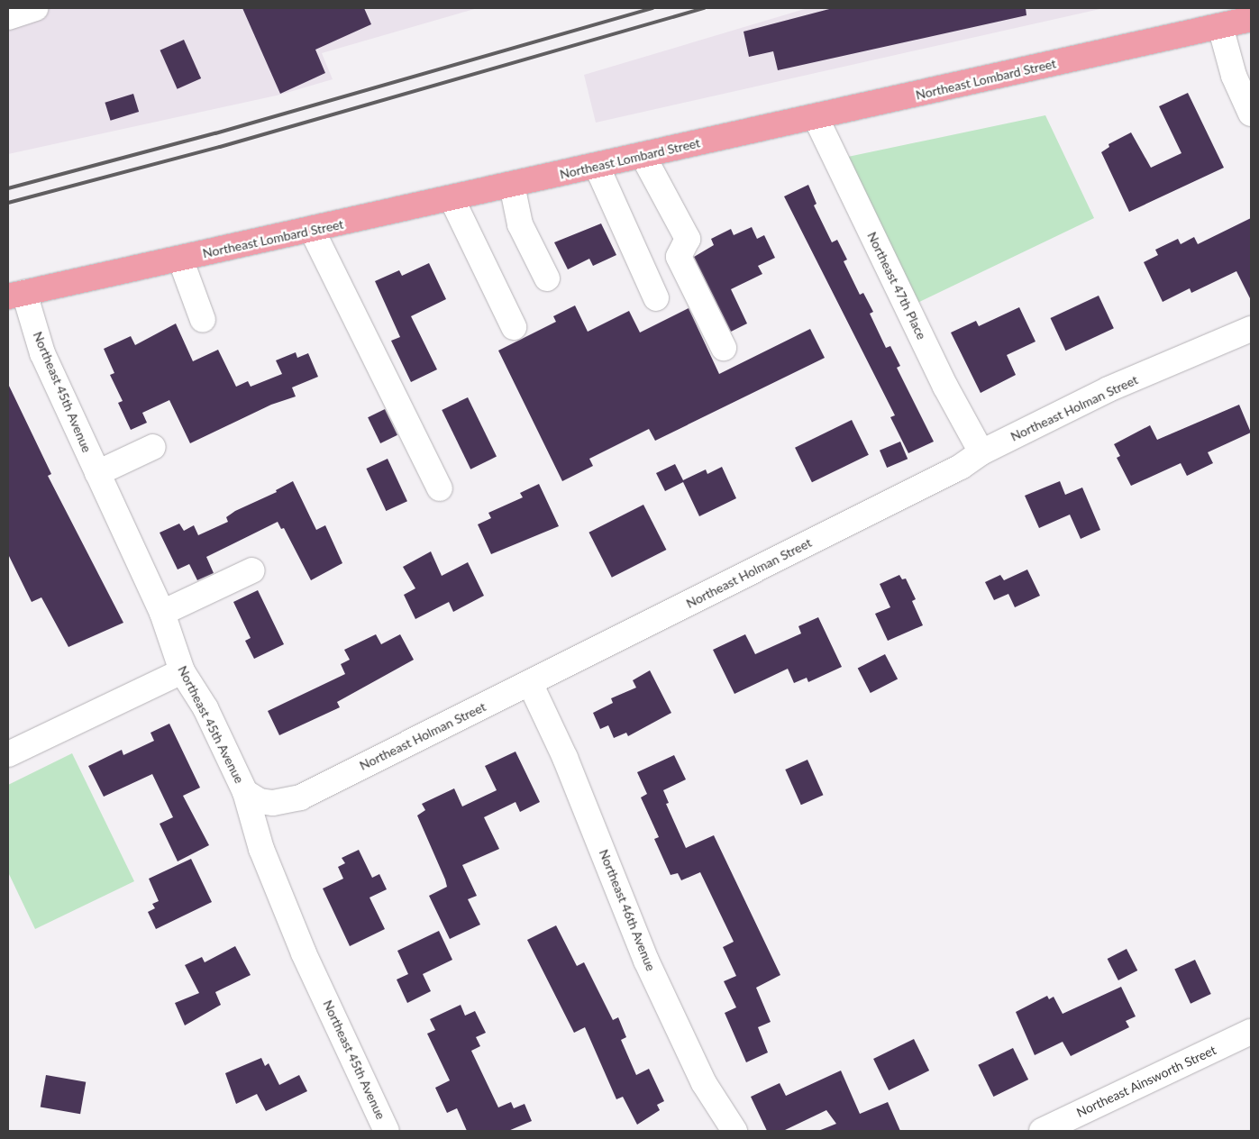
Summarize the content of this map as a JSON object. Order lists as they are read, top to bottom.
{
  "streets": {
    "main road": ["Northeast Lombard Street"],
    "street": [
      "Northeast 47th Place",
      "Northeast 45th Avenue",
      "Northeast Holman Street",
      "Northeast 46th Avenue",
      "Northeast Ainsworth Street"
    ]
  },
  "crossings": [
    ["Northeast Lombard Street", "Northeast 47th Place"],
    ["Northeast Lombard Street", "Northeast 45th Avenue"],
    ["Northeast 47th Place", "Northeast Holman Street"],
    ["Northeast 45th Avenue", "Northeast Holman Street"],
    ["Northeast Holman Street", "Northeast 46th Avenue"]
  ]
}
